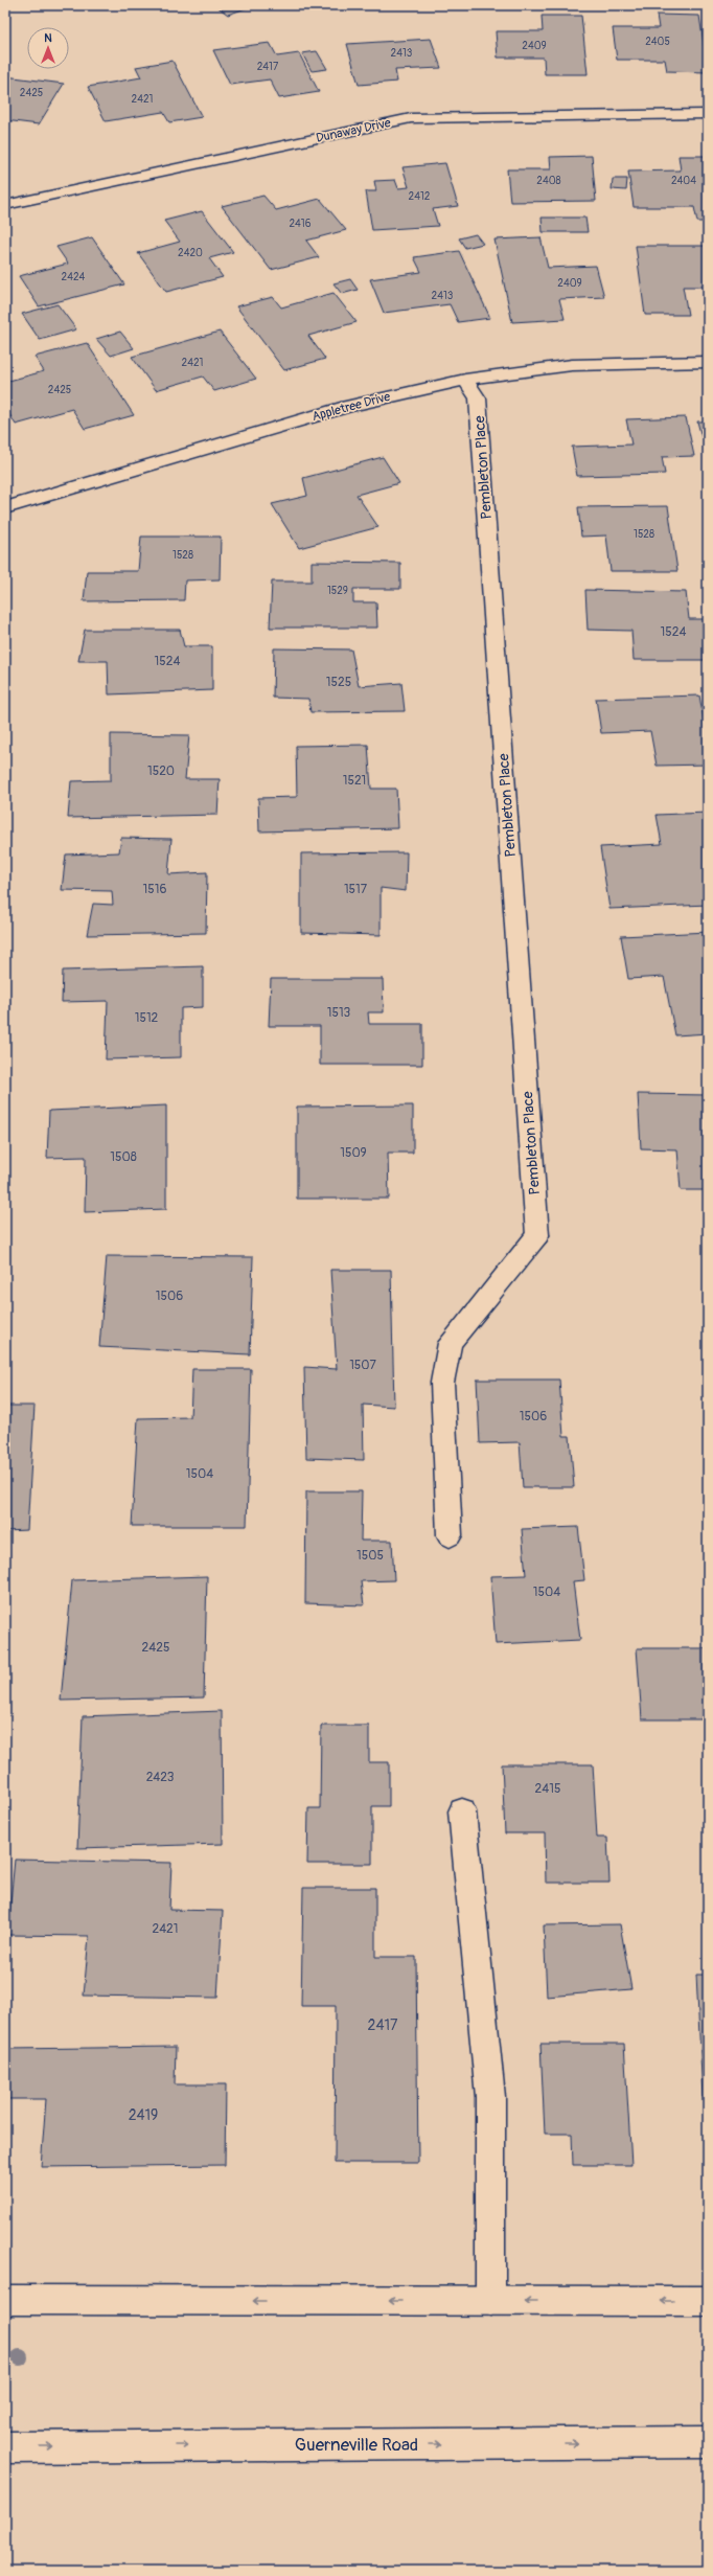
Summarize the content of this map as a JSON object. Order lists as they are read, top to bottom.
{
  "streets": {
    "street": [
      "Dunaway Drive",
      "Appletree Drive",
      "Pembleton Place",
      "Guerneville Road"
    ]
  },
  "crossings": [
    ["Appletree Drive", "Pembleton Place"]
  ],
  "house_numbers": [
    "2405",
    "2409",
    "2413",
    "2417",
    "2425",
    "2421",
    "2408",
    "2404",
    "2412",
    "2416",
    "2420",
    "2424",
    "2409",
    "2413",
    "2421",
    "2425",
    "1528",
    "1528",
    "1529",
    "1524",
    "1524",
    "1525",
    "1520",
    "1521",
    "1516",
    "1517",
    "1513",
    "1512",
    "1509",
    "1508",
    "1506",
    "1507",
    "1506",
    "1504",
    "1505",
    "1504",
    "2425",
    "2423",
    "2415",
    "2421",
    "2417",
    "2419"
  ],
  "north": "top"
}
